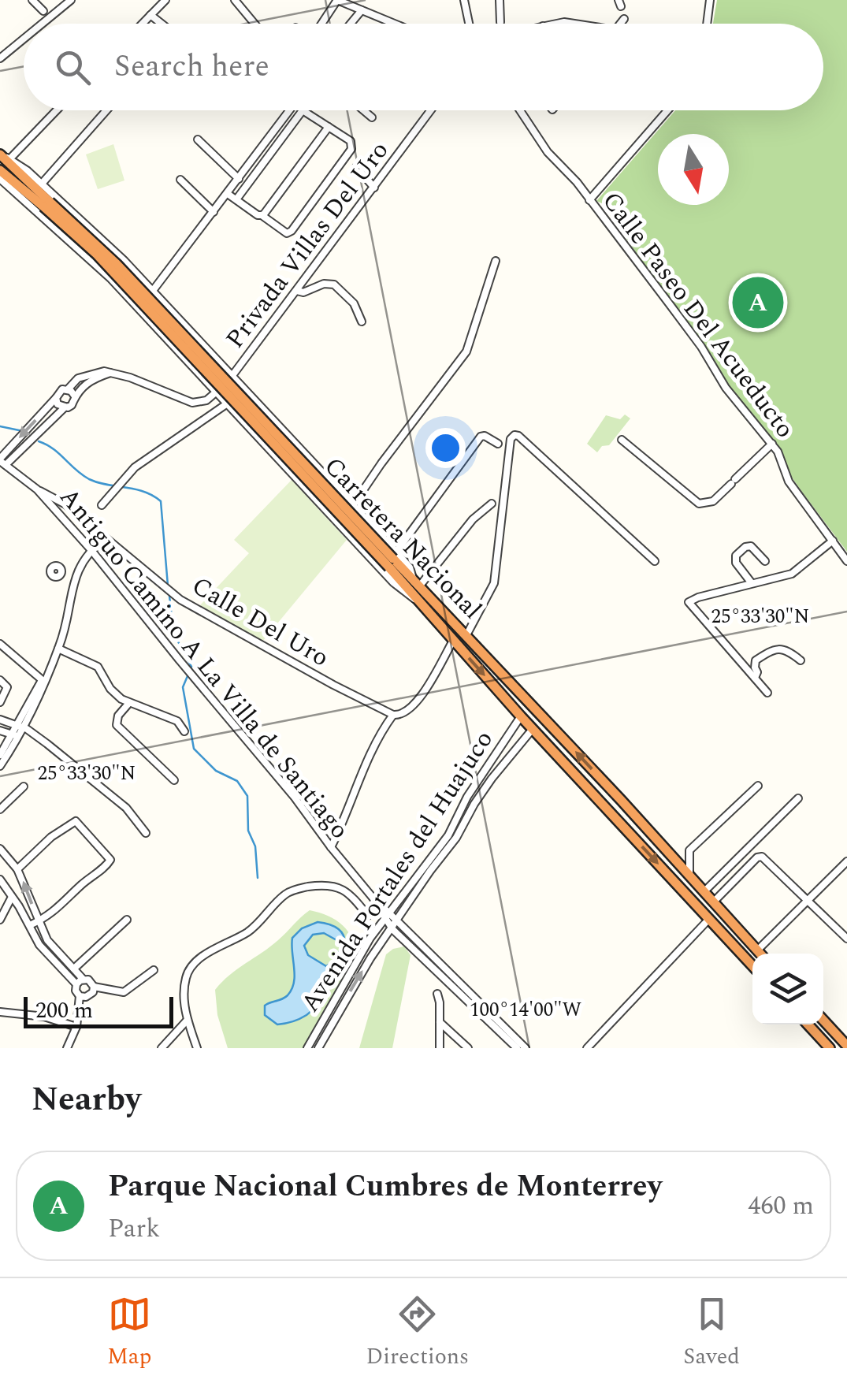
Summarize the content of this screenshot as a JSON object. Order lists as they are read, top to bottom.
{
  "streets": {
    "highway": ["Carretera Nacional"],
    "street": [
      "Privada Villas Del Uro",
      "Calle Paseo Del Acueducto",
      "Calle Del Uro",
      "Antiguo Camino A La Villa de Santiago",
      "Avenida Portales del Huajuco"
    ]
  },
  "crossings": [
    ["Carretera Nacional", "Avenida Portales del Huajuco"],
    ["Calle Del Uro", "Antiguo Camino A La Villa de Santiago"],
    ["Antiguo Camino A La Villa de Santiago", "Avenida Portales del Huajuco"]
  ],
  "scale_bar": "200 m",
  "north": "bottom",
  "page": {
    "search": "Search here",
    "pins": "A",
    "scale": "200 m",
    "heading": "Nearby",
    "list": [
      {
        "mark": "A",
        "name": "Parque Nacional Cumbres de Monterrey",
        "note": "Park",
        "value": "460 m"
      }
    ],
    "nav": ["Map", "Directions", "Saved"]
  },
  "coordinates": ["25°33'30\"N", "100°14'00\"W"]
}
